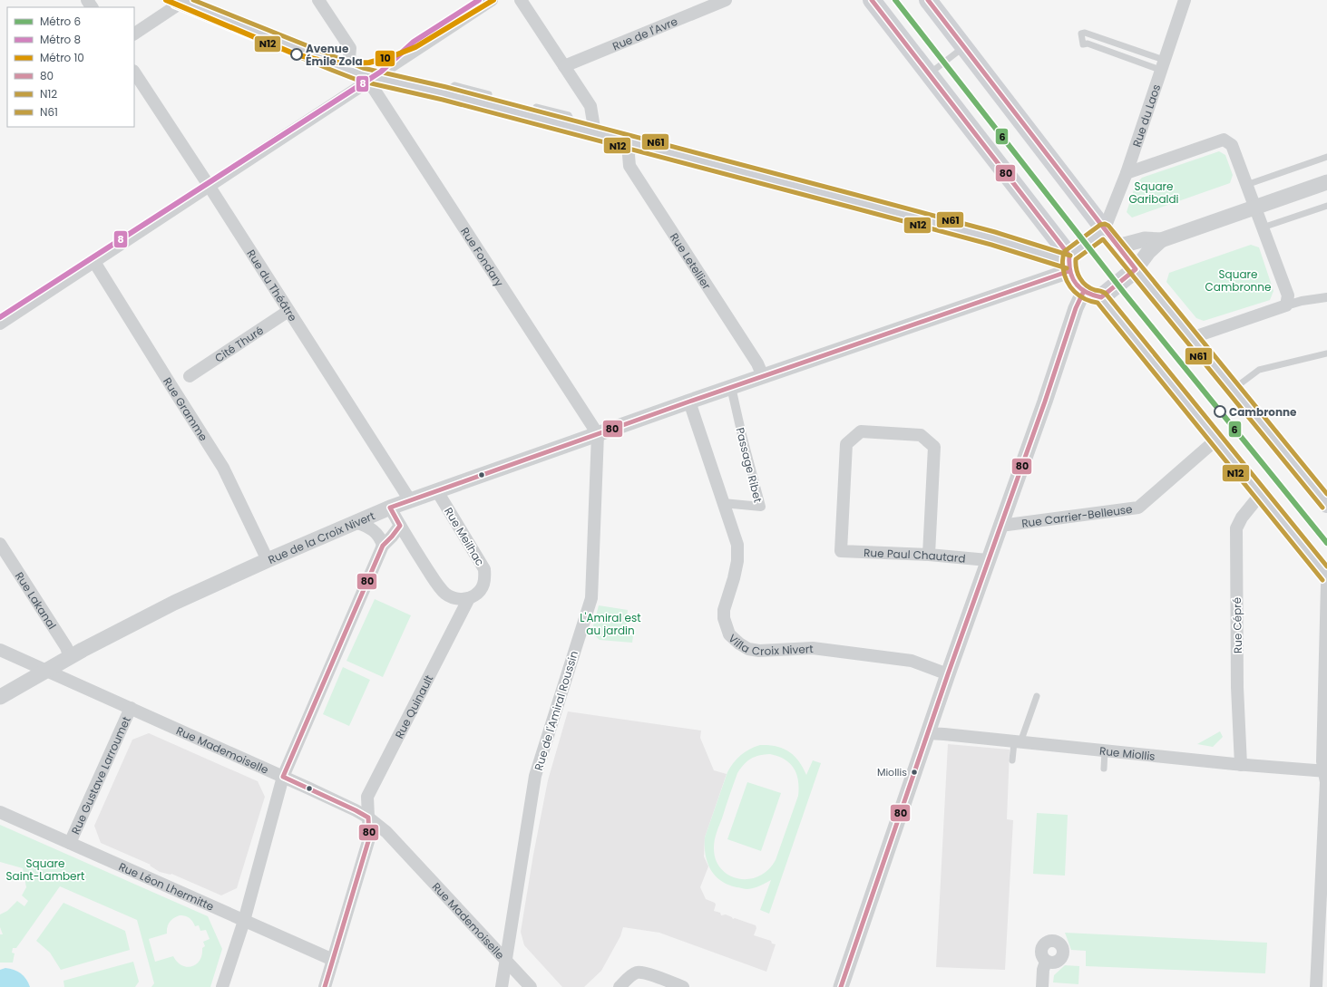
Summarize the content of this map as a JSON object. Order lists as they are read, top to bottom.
{
  "streets": {
    "street": [
      "Rue de l'Avre",
      "Rue du Laos",
      "Rue Fondary",
      "Rue Letellier",
      "Rue du Théâtre",
      "Cité Thuré",
      "Rue Gramme",
      "Passage Ribet",
      "Rue Carrier-Belleuse",
      "Rue Meilhac",
      "Rue de la Croix Nivert",
      "Rue Paul Chautard",
      "Rue Lakanal",
      "Rue Cépré",
      "Villa Croix Nivert",
      "Rue Quinault",
      "Rue de l'Amiral Roussin",
      "Rue Mademoiselle",
      "Rue Miollis",
      "Rue Gustave Larroumet",
      "Rue Léon Lhermitte"
    ]
  },
  "crossings": [
    ["Rue Fondary", "Rue de la Croix Nivert"],
    ["Rue Fondary", "Rue de l'Amiral Roussin"],
    ["Rue Letellier", "Rue de la Croix Nivert"],
    ["Rue du Théâtre", "Cité Thuré"],
    ["Rue du Théâtre", "Rue de la Croix Nivert"],
    ["Rue Gramme", "Rue de la Croix Nivert"],
    ["Passage Ribet", "Rue de la Croix Nivert"],
    ["Passage Ribet", "Villa Croix Nivert"],
    ["Rue Meilhac", "Rue de la Croix Nivert"],
    ["Rue Meilhac", "Rue Quinault"],
    ["Rue de la Croix Nivert", "Rue Lakanal"],
    ["Rue de la Croix Nivert", "Villa Croix Nivert"],
    ["Rue de la Croix Nivert", "Rue de l'Amiral Roussin"],
    ["Rue de la Croix Nivert", "Rue Mademoiselle"],
    ["Rue Cépré", "Rue Miollis"],
    ["Rue Quinault", "Rue Mademoiselle"],
    ["Rue Quinault", "Rue Léon Lhermitte"],
    ["Rue de l'Amiral Roussin", "Rue Mademoiselle"],
    ["Rue Mademoiselle", "Rue Gustave Larroumet"],
    ["Rue Gustave Larroumet", "Rue Léon Lhermitte"]
  ],
  "parks": [
    "Square Garibaldi",
    "Square Cambronne",
    "L'Amiral est au jardin",
    "Square Saint-Lambert"
  ],
  "places": ["Avenue Émile Zola", "Cambronne", "Miollis"],
  "lines": [
    "metro line 6",
    "metro line 8",
    "metro line 10",
    "transit line 80",
    "transit line N61",
    "transit line N12"
  ],
  "legend": [
    "Métro 6",
    "Métro 8",
    "Métro 10",
    "80",
    "N12",
    "N61"
  ]
}
